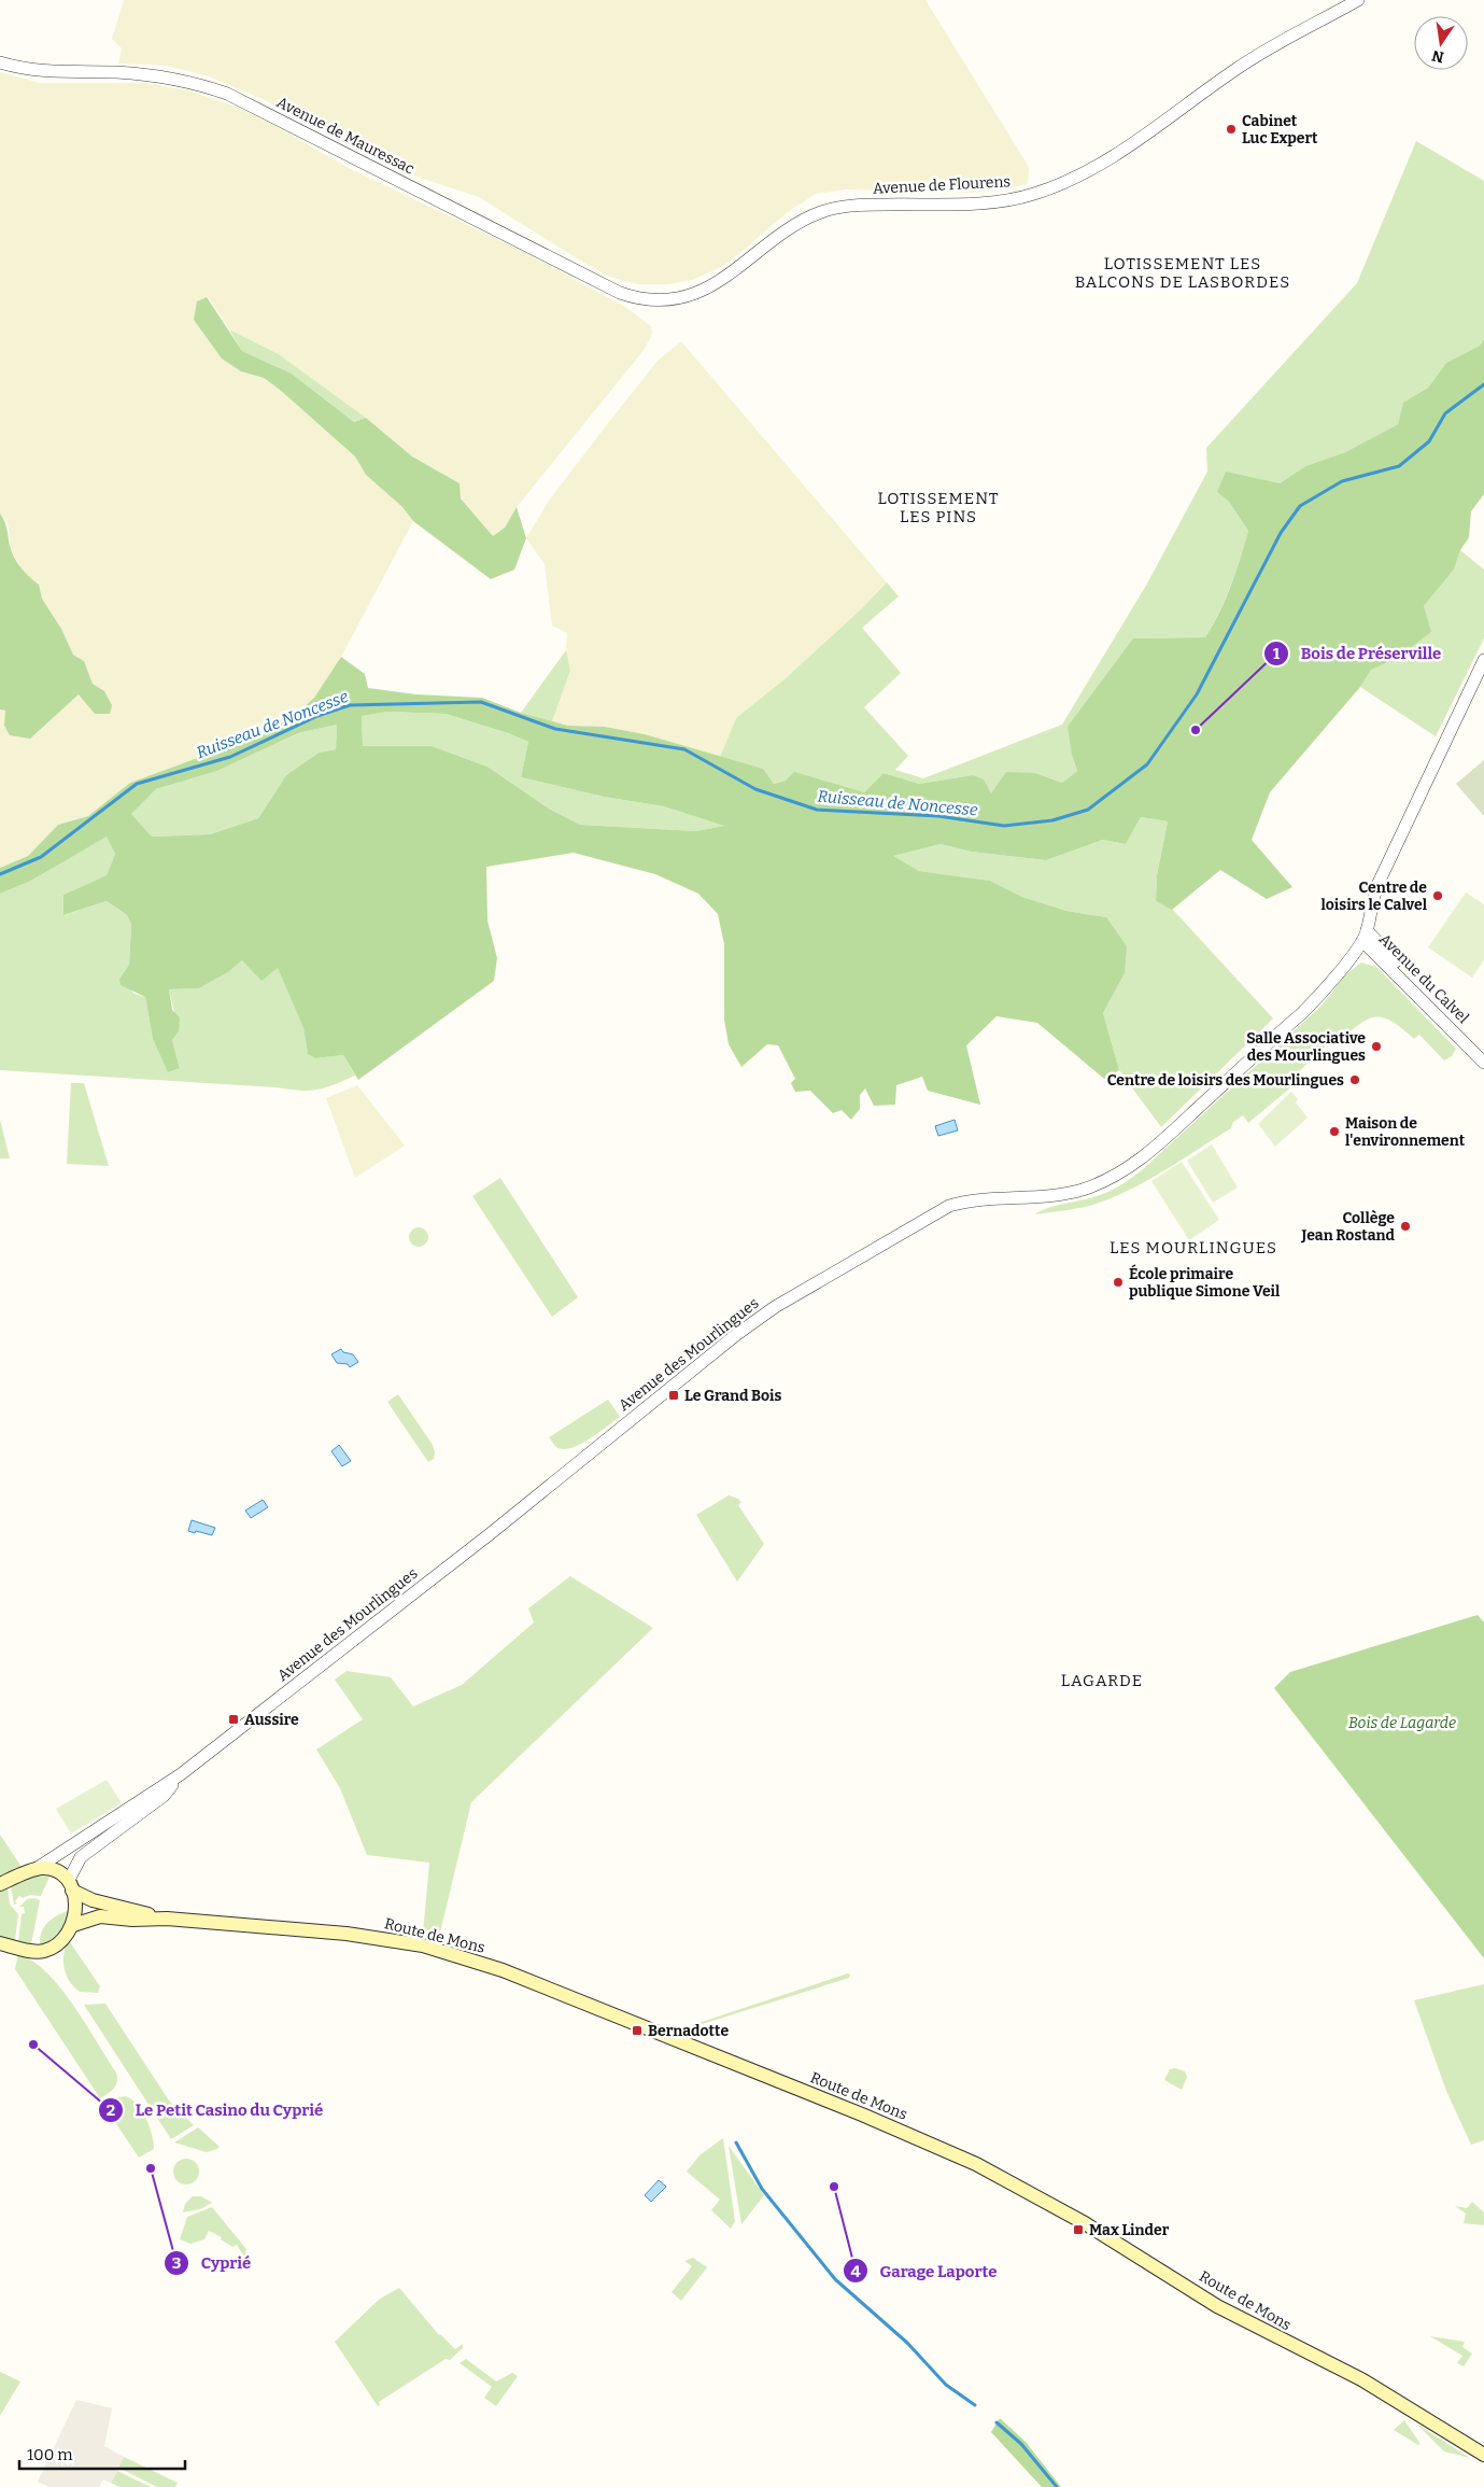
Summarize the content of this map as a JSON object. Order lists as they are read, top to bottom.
{
  "streets": {
    "main road": ["Route de Mons"],
    "street": [
      "Avenue de Mauressac",
      "Avenue de Flourens",
      "Avenue du Calvel",
      "Avenue des Mourlingues"
    ]
  },
  "crossings": [
    ["Avenue de Mauressac", "Avenue de Flourens"],
    ["Avenue du Calvel", "Avenue des Mourlingues"],
    ["Avenue des Mourlingues", "Route de Mons"]
  ],
  "districts": [
    "LOTISSEMENT LES BALCONS DE LASBORDES",
    "LOTISSEMENT LES PINS",
    "LES MOURLINGUES",
    "LAGARDE"
  ],
  "water": ["Ruisseau de Noncesse"],
  "parks": ["Bois de Lagarde"],
  "places": {
    "other": [
      "Cabinet Luc Expert",
      "Bois de Préserville",
      "Centre de loisirs le Calvel",
      "Salle Associative des Mourlingues",
      "Centre de loisirs des Mourlingues",
      "Maison de l'environnement",
      "Collège Jean Rostand",
      "École primaire publique Simone Veil",
      "Le Petit Casino du Cyprié",
      "Cyprié",
      "Garage Laporte"
    ],
    "transit": [
      "Le Grand Bois",
      "Aussire",
      "Bernadotte",
      "Max Linder"
    ]
  },
  "scale_bar": "100 m",
  "north": "bottom"
}
